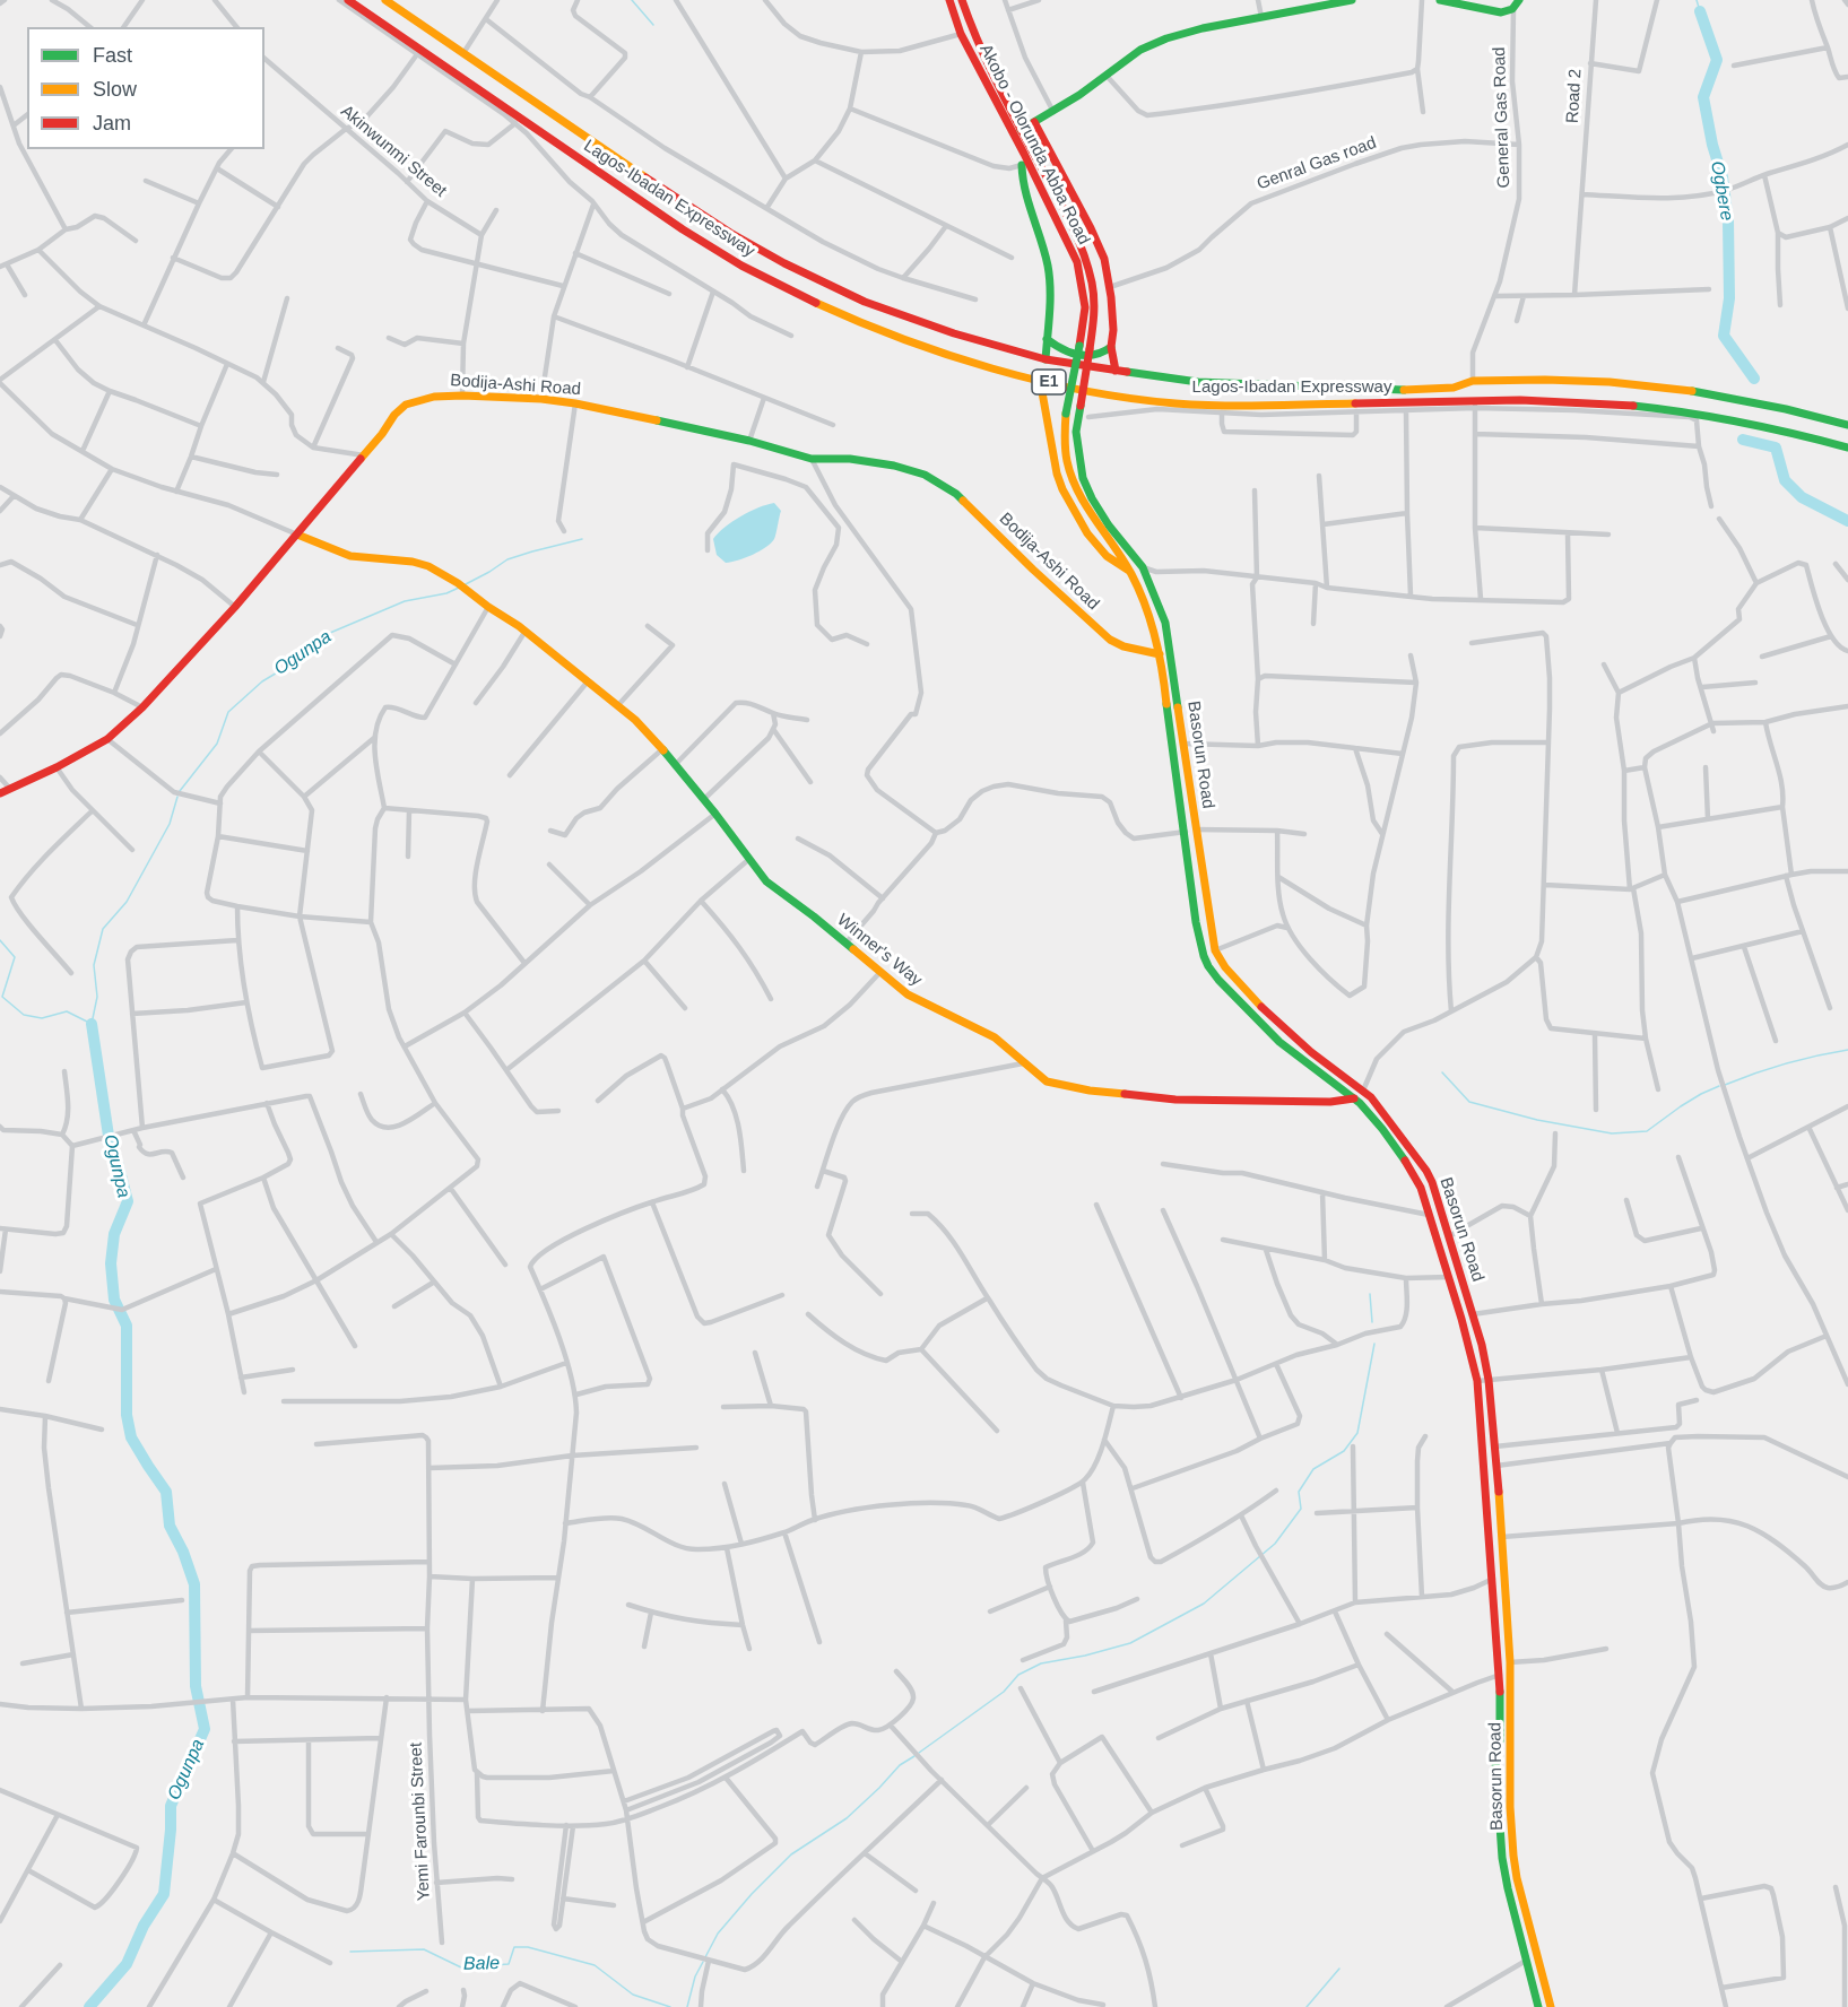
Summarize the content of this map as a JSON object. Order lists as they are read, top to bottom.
{
  "streets": {
    "main road": [
      "Akobo - Olorunda Abba Road",
      "Lagos-Ibadan Expressway",
      "E1",
      "Bodija-Ashi Road",
      "Basorun Road",
      "Winner's Way"
    ],
    "street": [
      "Road 2",
      "General Gas Road",
      "Akinwunmi Street",
      "Genral Gas road",
      "Yemi Farounbi Street"
    ]
  },
  "crossings": [
    ["General Gas Road", "Genral Gas road"],
    ["General Gas Road", "Lagos-Ibadan Expressway"],
    ["Akobo - Olorunda Abba Road", "Basorun Road"],
    ["Bodija-Ashi Road", "Basorun Road"],
    ["Bodija-Ashi Road", "Winner's Way"],
    ["Basorun Road", "Winner's Way"]
  ],
  "water": ["Ogbere", "Ogunpa", "Bale"],
  "legend": ["Fast", "Slow", "Jam"]
}
